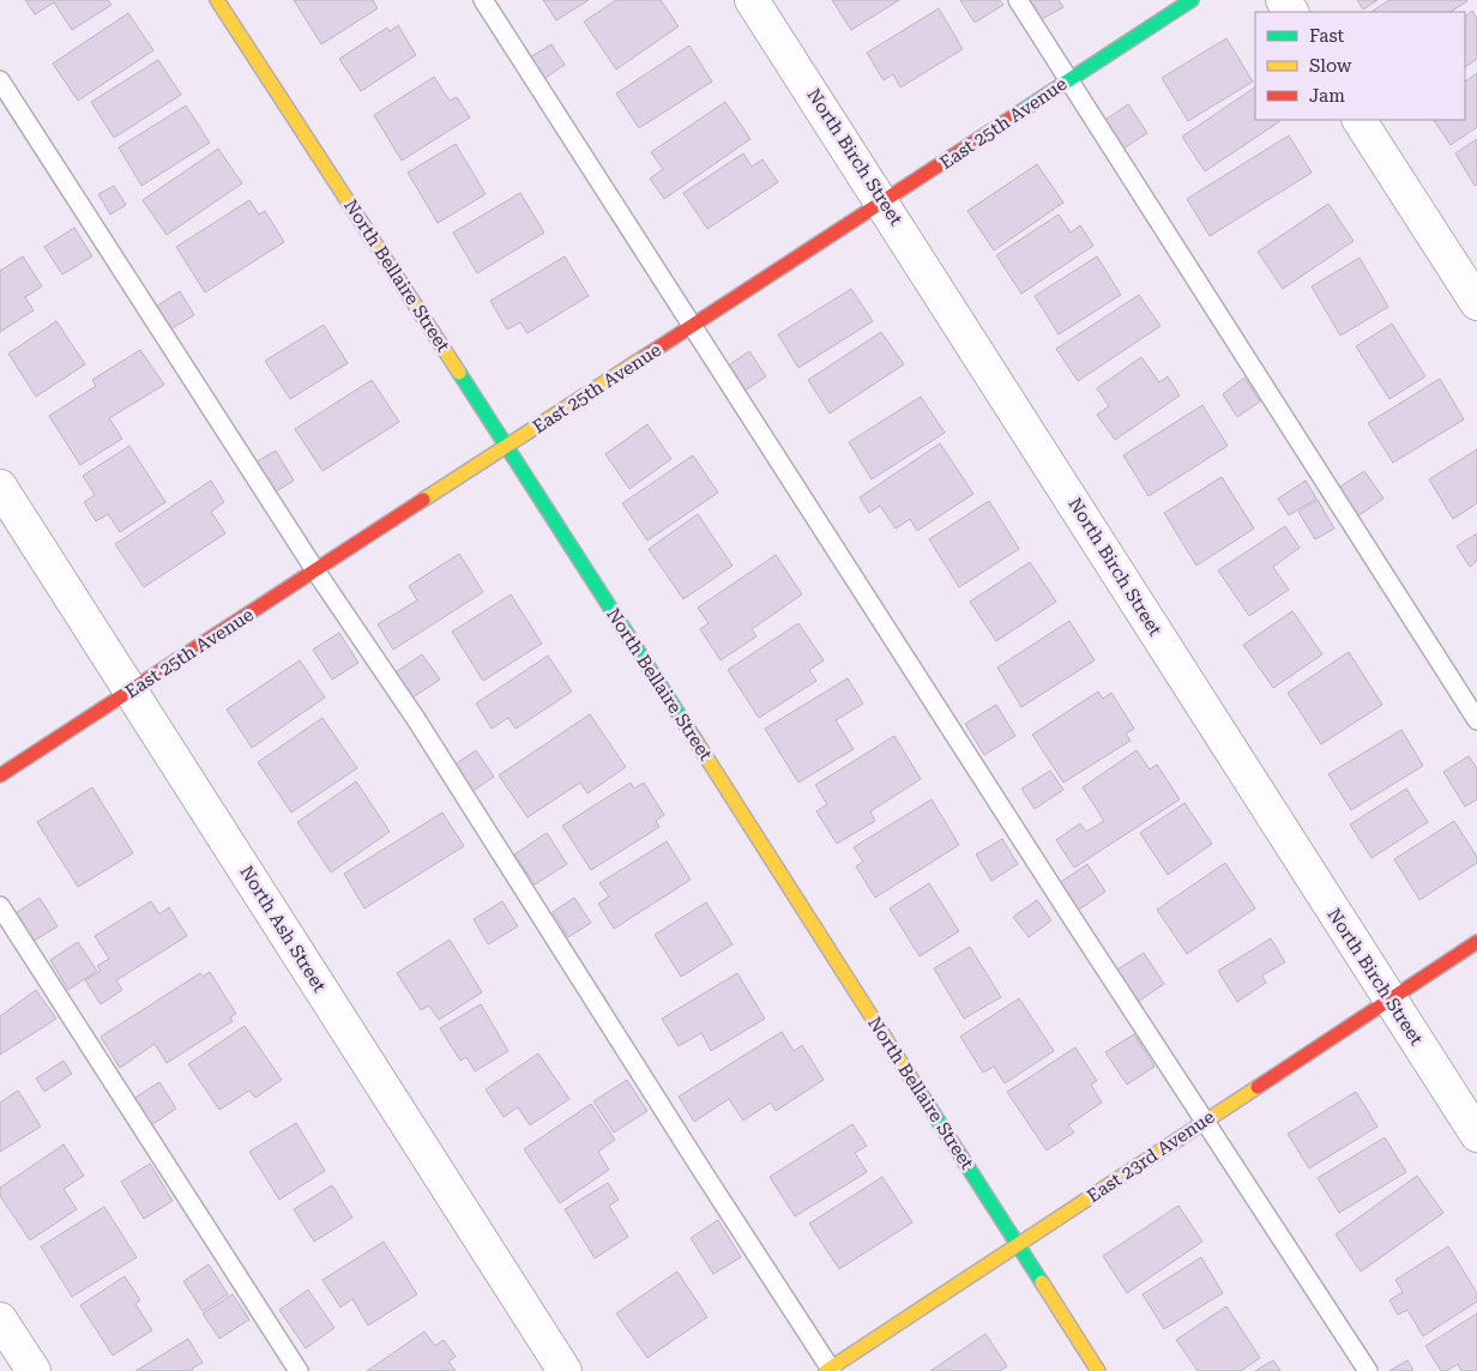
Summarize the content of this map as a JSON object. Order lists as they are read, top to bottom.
{
  "streets": {
    "street": [
      "East 25th Avenue",
      "North Birch Street",
      "North Bellaire Street",
      "North Ash Street",
      "East 23rd Avenue"
    ]
  },
  "crossings": [
    ["East 25th Avenue", "North Birch Street"],
    ["East 25th Avenue", "North Bellaire Street"],
    ["East 25th Avenue", "North Ash Street"],
    ["North Birch Street", "East 23rd Avenue"],
    ["North Bellaire Street", "East 23rd Avenue"]
  ],
  "legend": ["Fast", "Slow", "Jam"]
}
